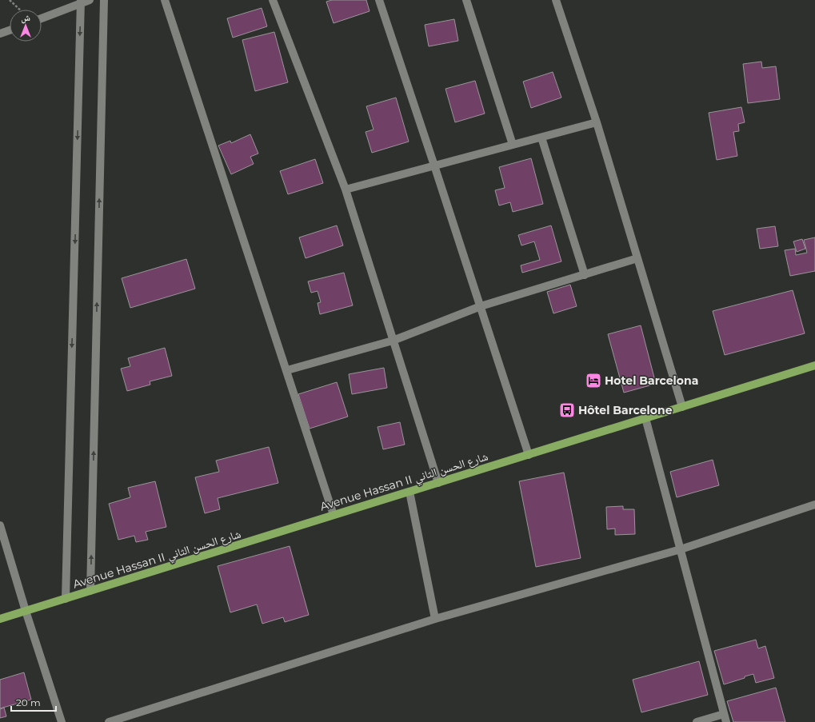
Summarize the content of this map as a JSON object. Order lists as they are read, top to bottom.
{
  "streets": {
    "main road": ["Avenue Hassan II شارع الحسن الثاني"]
  },
  "places": {
    "hotel": ["Hotel Barcelona"],
    "bus stop": ["Hôtel Barcelone"]
  },
  "scale_bar": "20 m",
  "north": "top"
}
